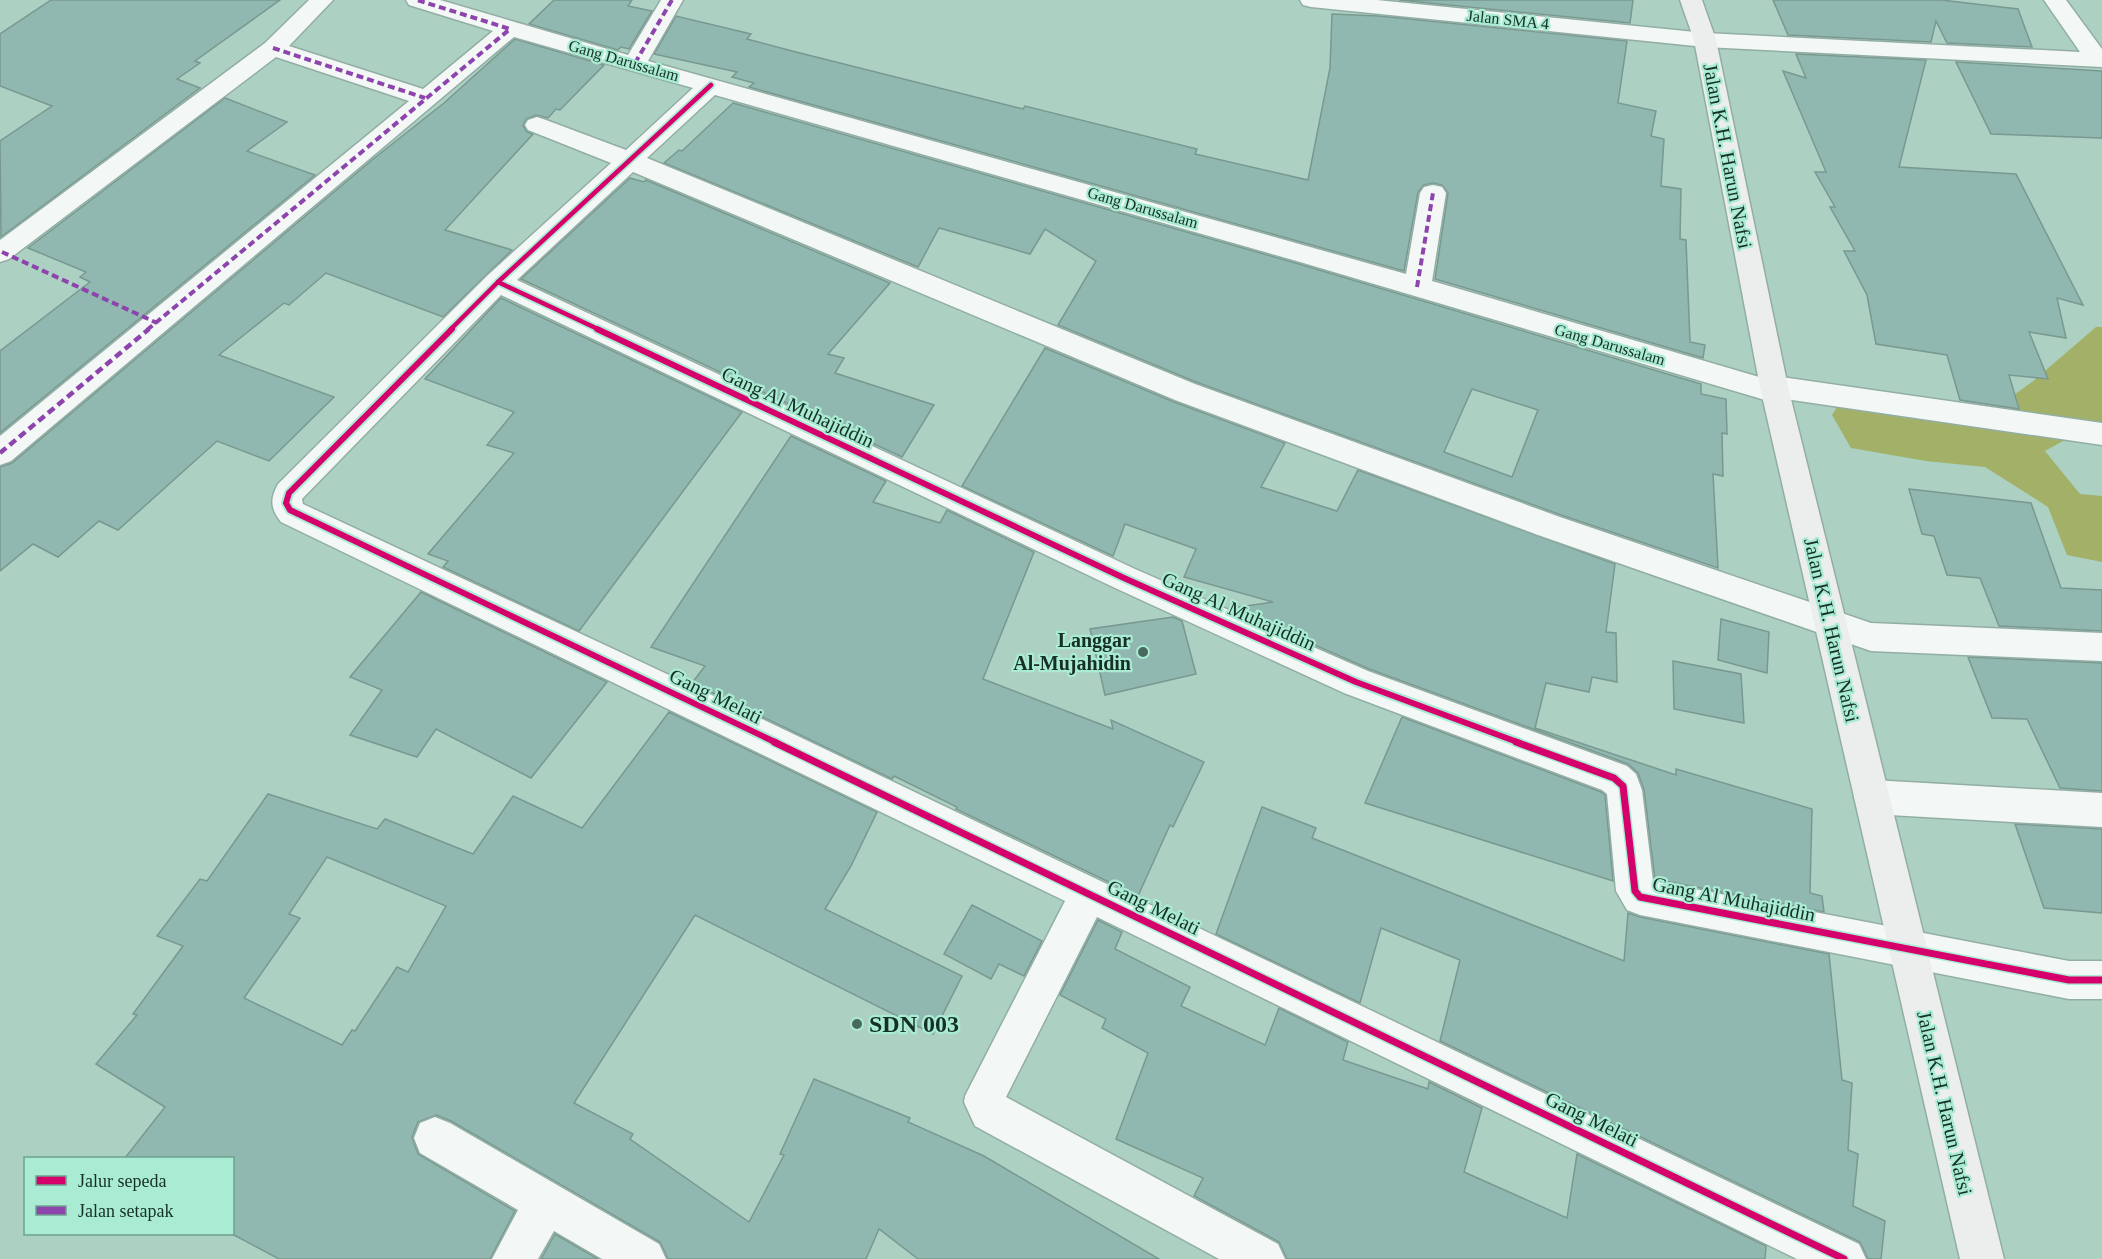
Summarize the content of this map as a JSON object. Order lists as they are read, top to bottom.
{
  "streets": {
    "main road": ["Jalan K.H. Harun Nafsi"],
    "street": [
      "Jalan SMA 4",
      "Gang Darussalam",
      "Gang Al Muhajiddin",
      "Gang Melati"
    ]
  },
  "crossings": [
    ["Jalan SMA 4", "Jalan K.H. Harun Nafsi"],
    ["Gang Darussalam", "Jalan K.H. Harun Nafsi"],
    ["Jalan K.H. Harun Nafsi", "Gang Al Muhajiddin"],
    ["Gang Al Muhajiddin", "Gang Melati"]
  ],
  "places": ["Langgar Al-Mujahidin", "SDN 003"],
  "legend": ["Jalur sepeda", "Jalan setapak"]
}
